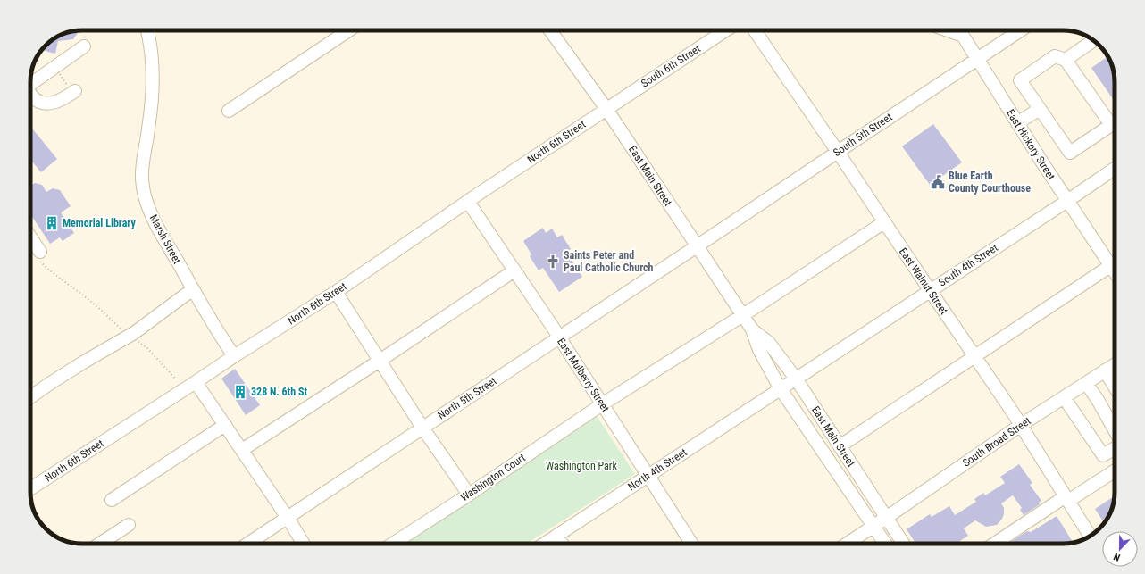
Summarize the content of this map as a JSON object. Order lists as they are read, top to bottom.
{
  "streets": {
    "street": [
      "South 6th Street",
      "South 5th Street",
      "North 6th Street",
      "East Hickory Street",
      "East Main Street",
      "Marsh Street",
      "South 4th Street",
      "East Walnut Street",
      "East Mulberry Street",
      "North 5th Street",
      "South Broad Street",
      "North 4th Street",
      "Washington Court"
    ]
  },
  "crossings": [
    ["South 6th Street", "North 6th Street"],
    ["South 6th Street", "East Main Street"],
    ["South 5th Street", "East Hickory Street"],
    ["South 5th Street", "East Main Street"],
    ["South 5th Street", "East Walnut Street"],
    ["South 5th Street", "North 5th Street"],
    ["North 6th Street", "East Main Street"],
    ["North 6th Street", "Marsh Street"],
    ["North 6th Street", "East Mulberry Street"],
    ["East Hickory Street", "South 4th Street"],
    ["East Main Street", "South 4th Street"],
    ["East Main Street", "North 5th Street"],
    ["East Main Street", "South Broad Street"],
    ["East Main Street", "North 4th Street"],
    ["East Main Street", "Washington Court"],
    ["South 4th Street", "East Walnut Street"],
    ["South 4th Street", "North 4th Street"],
    ["East Walnut Street", "South Broad Street"],
    ["East Walnut Street", "Washington Court"],
    ["East Mulberry Street", "North 5th Street"],
    ["East Mulberry Street", "North 4th Street"],
    ["East Mulberry Street", "Washington Court"]
  ],
  "parks": ["Washington Park"],
  "places": {
    "public building": ["Blue Earth County Courthouse"],
    "building": ["Memorial Library", "328 N. 6th St"],
    "church": ["Saints Peter and Paul Catholic Church"]
  },
  "north": "bottom"
}
